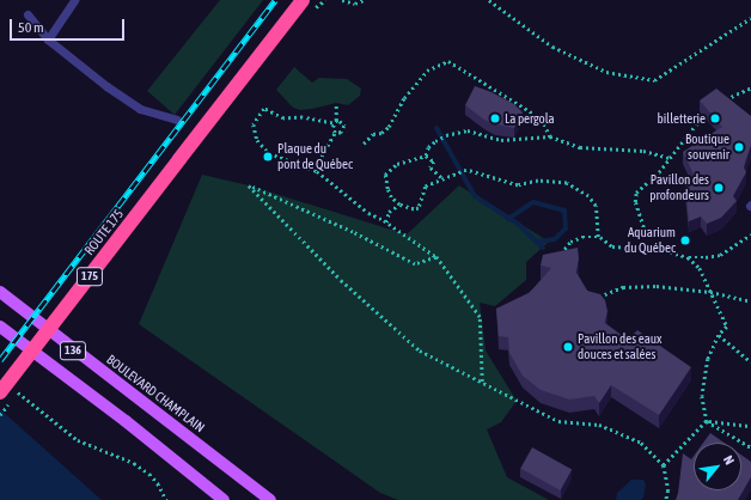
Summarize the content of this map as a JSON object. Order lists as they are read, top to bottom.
{
  "streets": {
    "highway": ["ROUTE 175", "175"],
    "main road": ["136", "BOULEVARD CHAMPLAIN"]
  },
  "places": [
    "La pergola",
    "billetterie",
    "Boutique souvenir",
    "Plaque du pont de Québec",
    "Pavillon des profondeurs",
    "Aquarium du Québec",
    "Pavillon des eaux douces et salées"
  ],
  "scale_bar": "50 m",
  "north": "top right"
}
